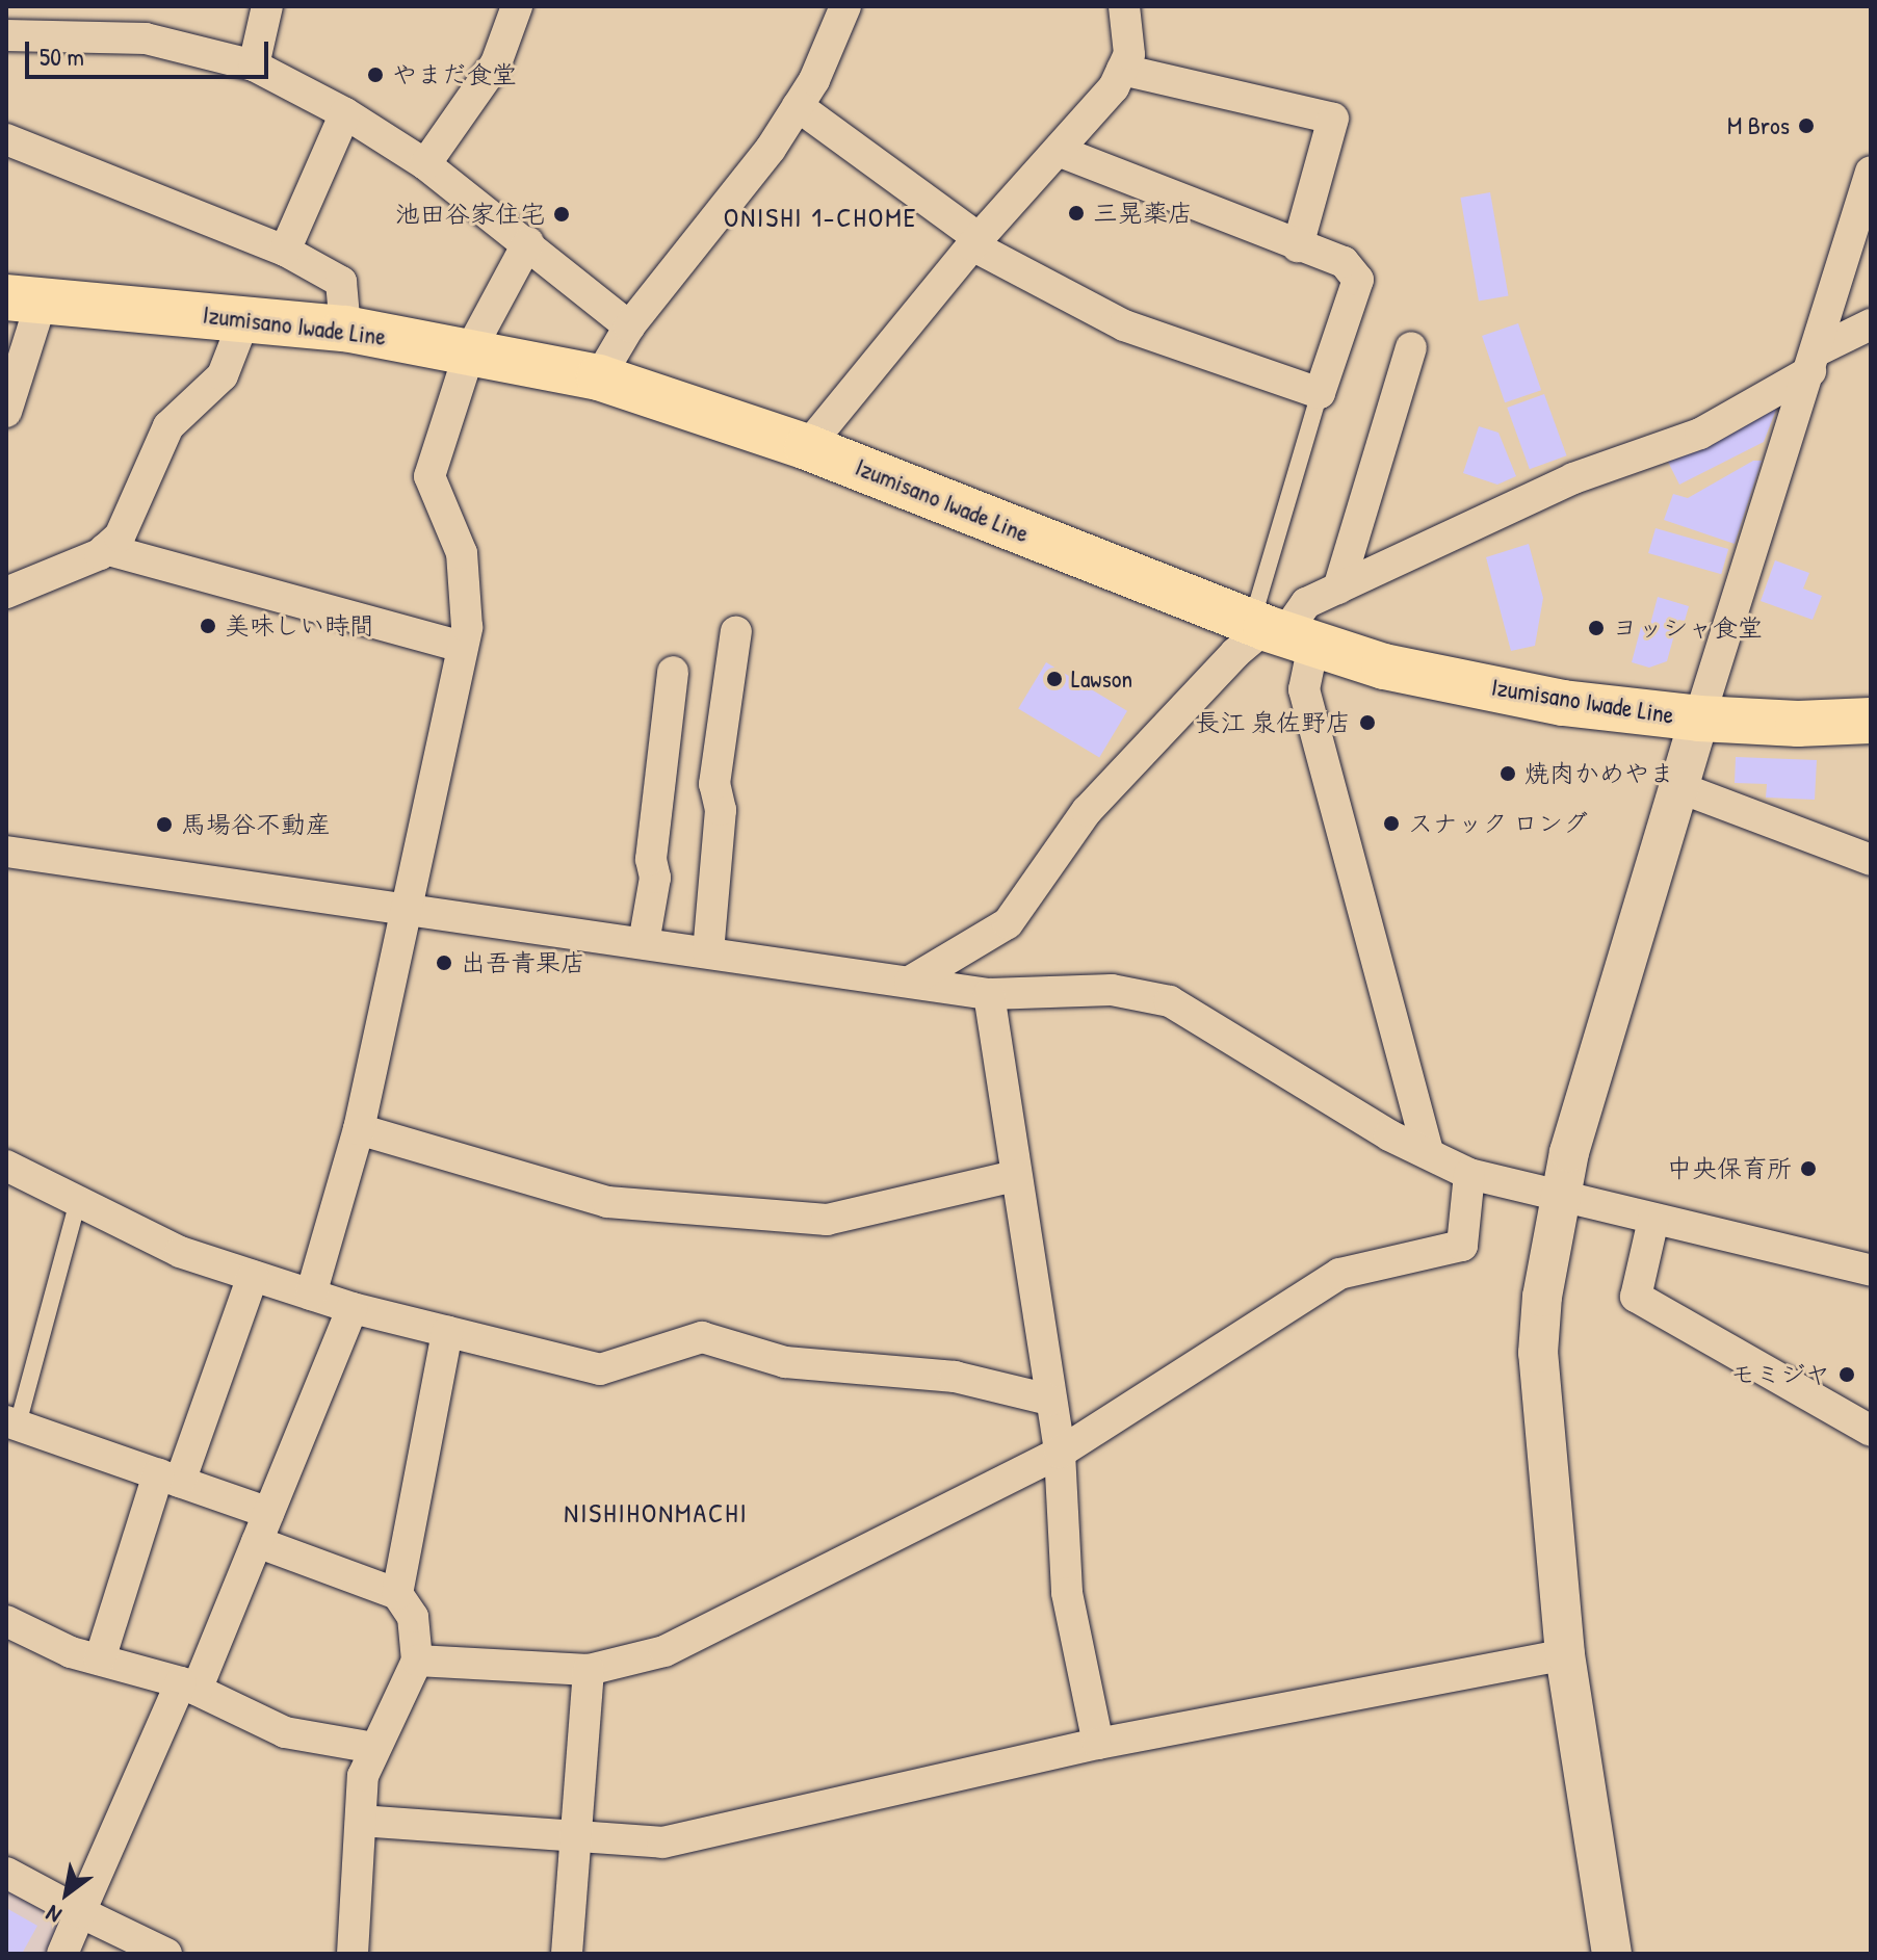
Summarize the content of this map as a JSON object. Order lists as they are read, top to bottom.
{
  "streets": {
    "main road": ["Izumisano Iwade Line"]
  },
  "districts": ["ONISHI 1-CHOME", "NISHIHONMACHI"],
  "places": [
    "やまだ食堂",
    "M Bros",
    "三晃薬店",
    "池田谷家住宅",
    "美味しい時間",
    "ヨッシャ食堂",
    "Lawson",
    "長江 泉佐野店",
    "焼肉かめやま",
    "スナック ロング",
    "馬場谷不動産",
    "出吾青果店",
    "中央保育所",
    "モミジヤ"
  ],
  "scale_bar": "50 m",
  "north": "bottom left"
}
